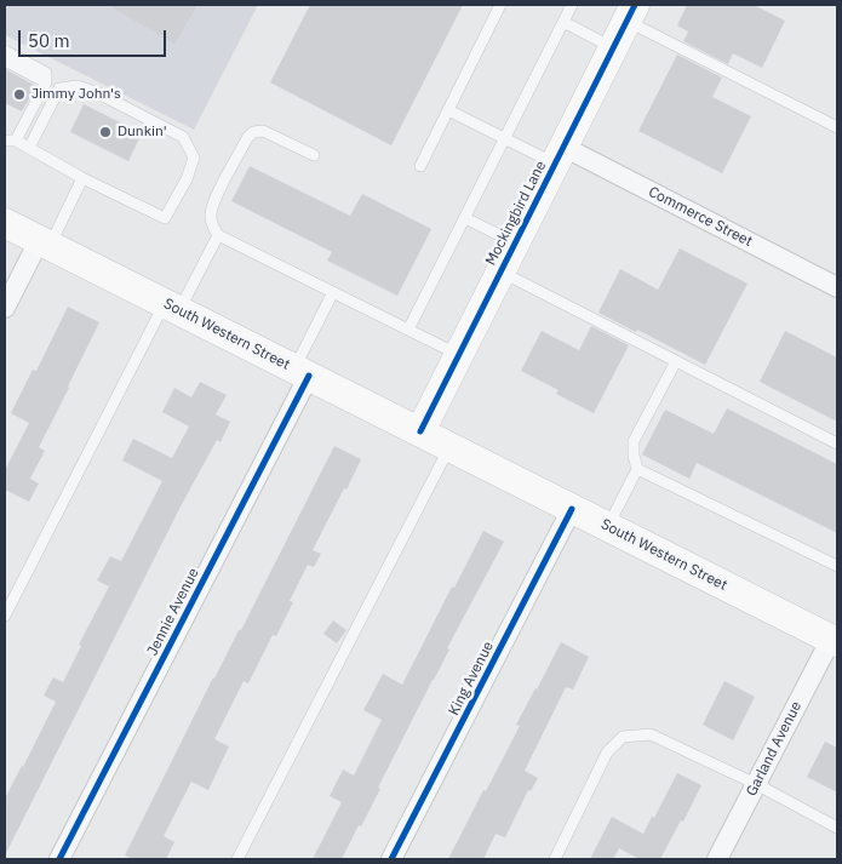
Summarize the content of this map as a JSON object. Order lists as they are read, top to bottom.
{
  "streets": {
    "main road": ["Mockingbird Lane", "South Western Street"],
    "street": [
      "Commerce Street",
      "Jennie Avenue",
      "King Avenue",
      "Garland Avenue"
    ]
  },
  "crossings": [
    ["Mockingbird Lane", "Commerce Street"],
    ["Mockingbird Lane", "South Western Street"],
    ["South Western Street", "Jennie Avenue"],
    ["South Western Street", "King Avenue"],
    ["South Western Street", "Garland Avenue"]
  ],
  "places": ["Jimmy John's", "Dunkin'"],
  "scale_bar": "50 m"
}
